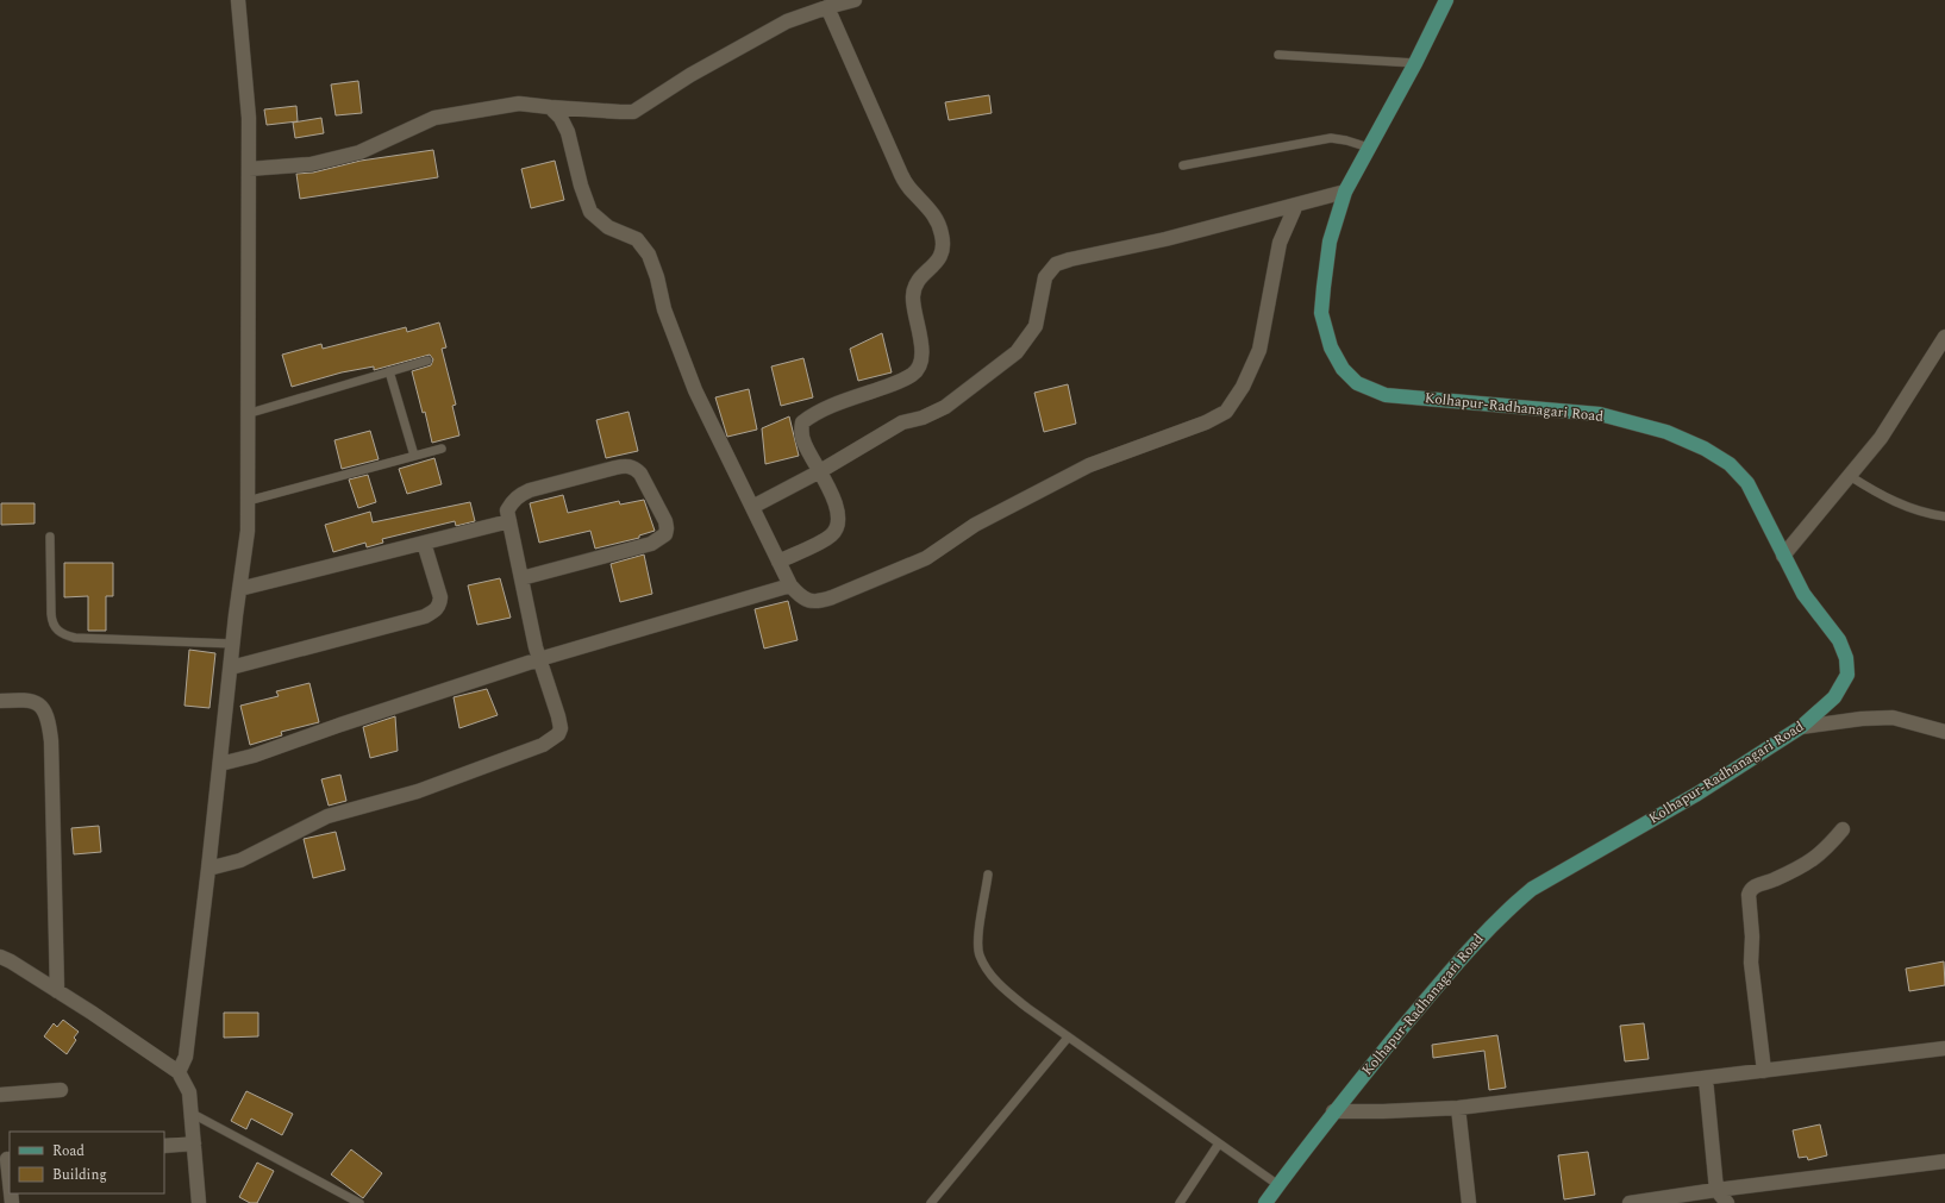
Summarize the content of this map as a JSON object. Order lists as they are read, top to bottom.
{
  "streets": {
    "main road": ["Kolhapur-Radhanagari Road"]
  },
  "legend": ["Road", "Building"]
}
